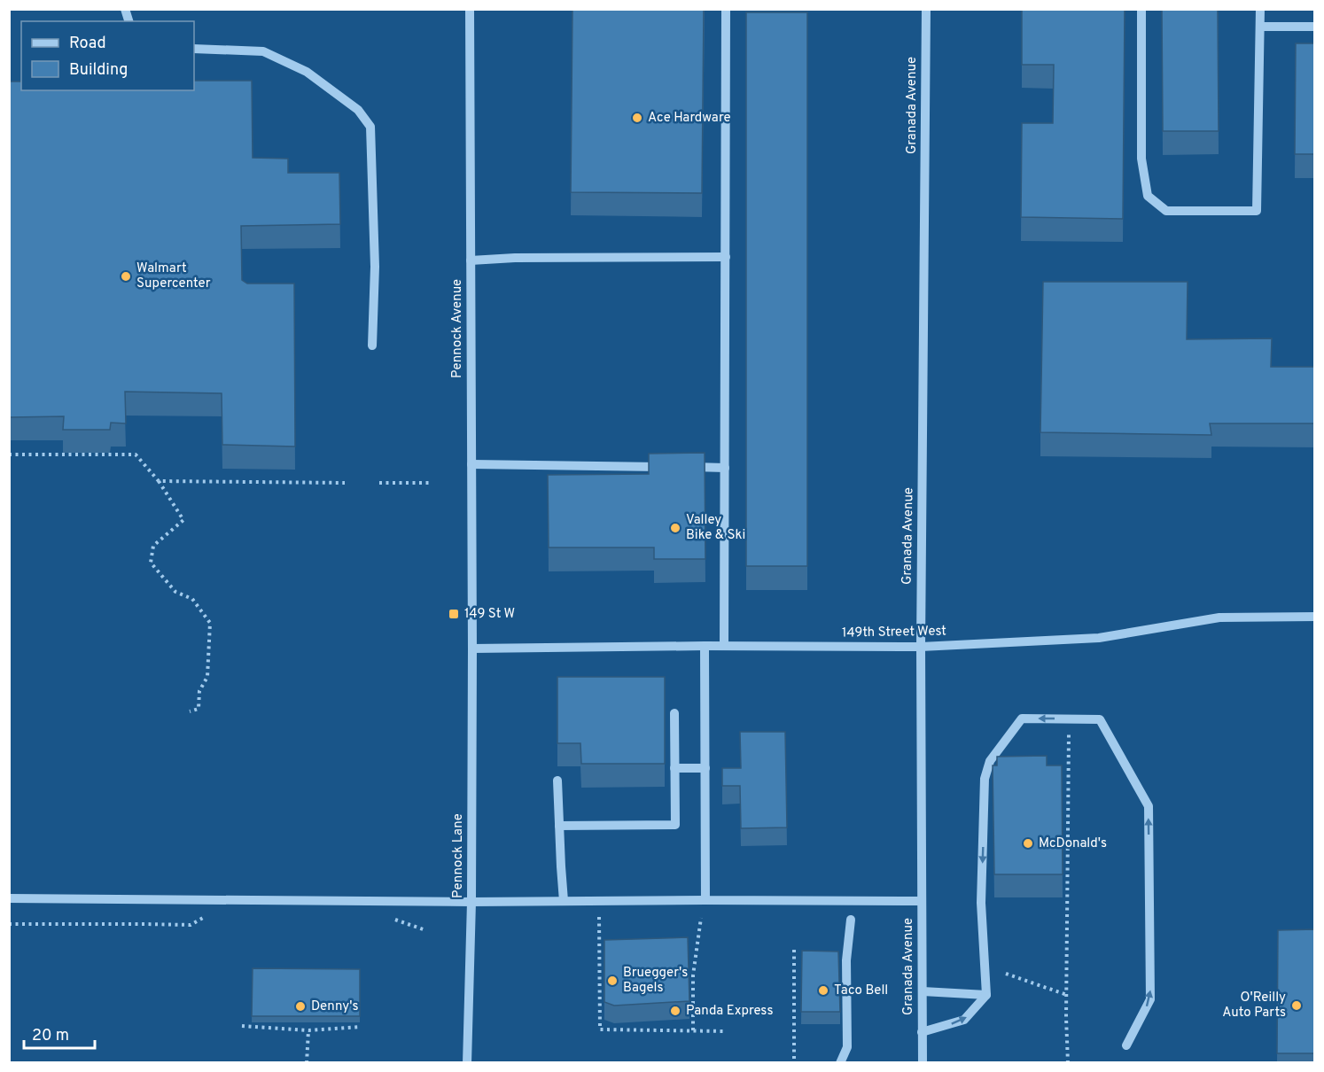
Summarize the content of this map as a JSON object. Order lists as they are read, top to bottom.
{
  "streets": {
    "street": [
      "Granada Avenue",
      "Pennock Avenue",
      "149th Street West",
      "Pennock Lane"
    ]
  },
  "crossings": [
    ["Granada Avenue", "149th Street West"],
    ["Pennock Avenue", "149th Street West"],
    ["Pennock Avenue", "Pennock Lane"],
    ["149th Street West", "Pennock Lane"]
  ],
  "places": {
    "other": [
      "Ace Hardware",
      "Walmart Supercenter",
      "Valley Bike & Ski",
      "McDonald's",
      "Bruegger's Bagels",
      "Taco Bell",
      "O'Reilly Auto Parts",
      "Denny's",
      "Panda Express"
    ],
    "transit": ["149 St W"]
  },
  "legend": ["Road", "Building"],
  "scale_bar": "20 m"
}
